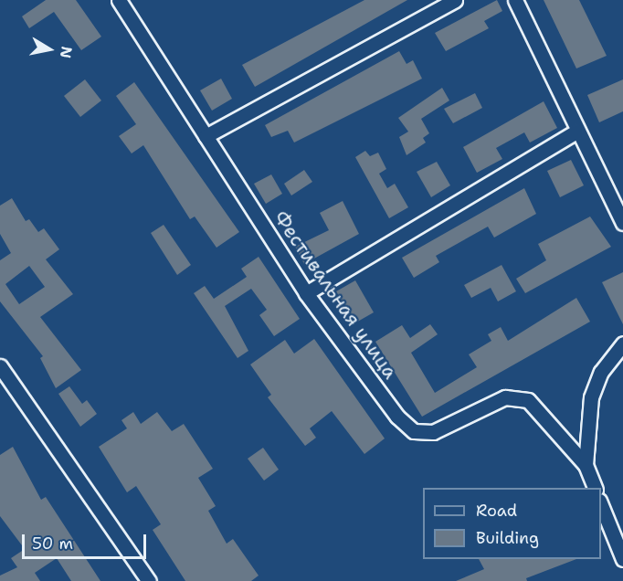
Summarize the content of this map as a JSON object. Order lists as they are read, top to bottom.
{
  "streets": {
    "street": ["Фестивальная улица"]
  },
  "legend": ["Road", "Building"],
  "scale_bar": "50 m",
  "north": "right"
}
